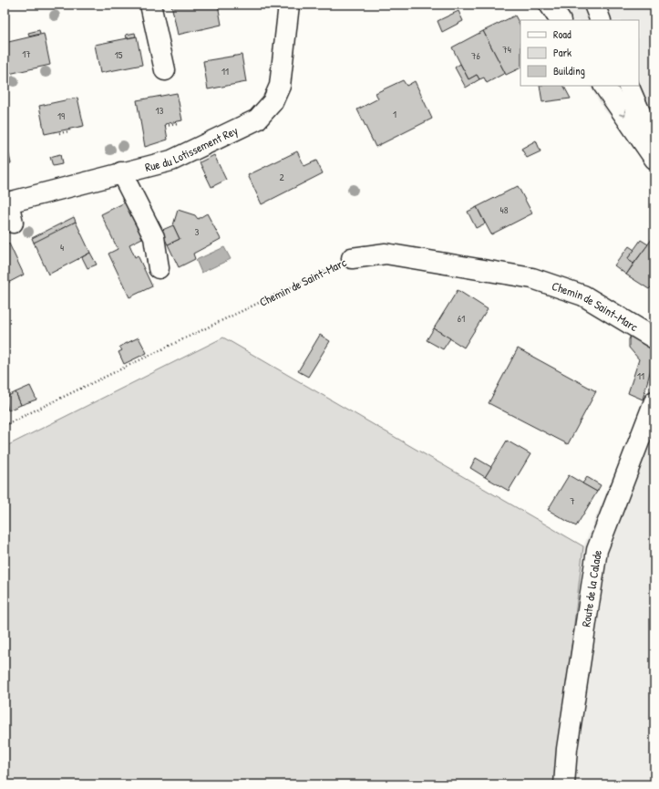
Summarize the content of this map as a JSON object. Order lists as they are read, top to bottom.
{
  "streets": {
    "street": ["Rue du Lotissement Rey", "Chemin de Saint-Marc", "Route de la Calade"]
  },
  "house_numbers": [
    "74",
    "17",
    "15",
    "76",
    "11",
    "13",
    "1",
    "19",
    "2",
    "48",
    "3",
    "4",
    "61",
    "11",
    "7"
  ],
  "legend": ["Road", "Park", "Building"]
}
